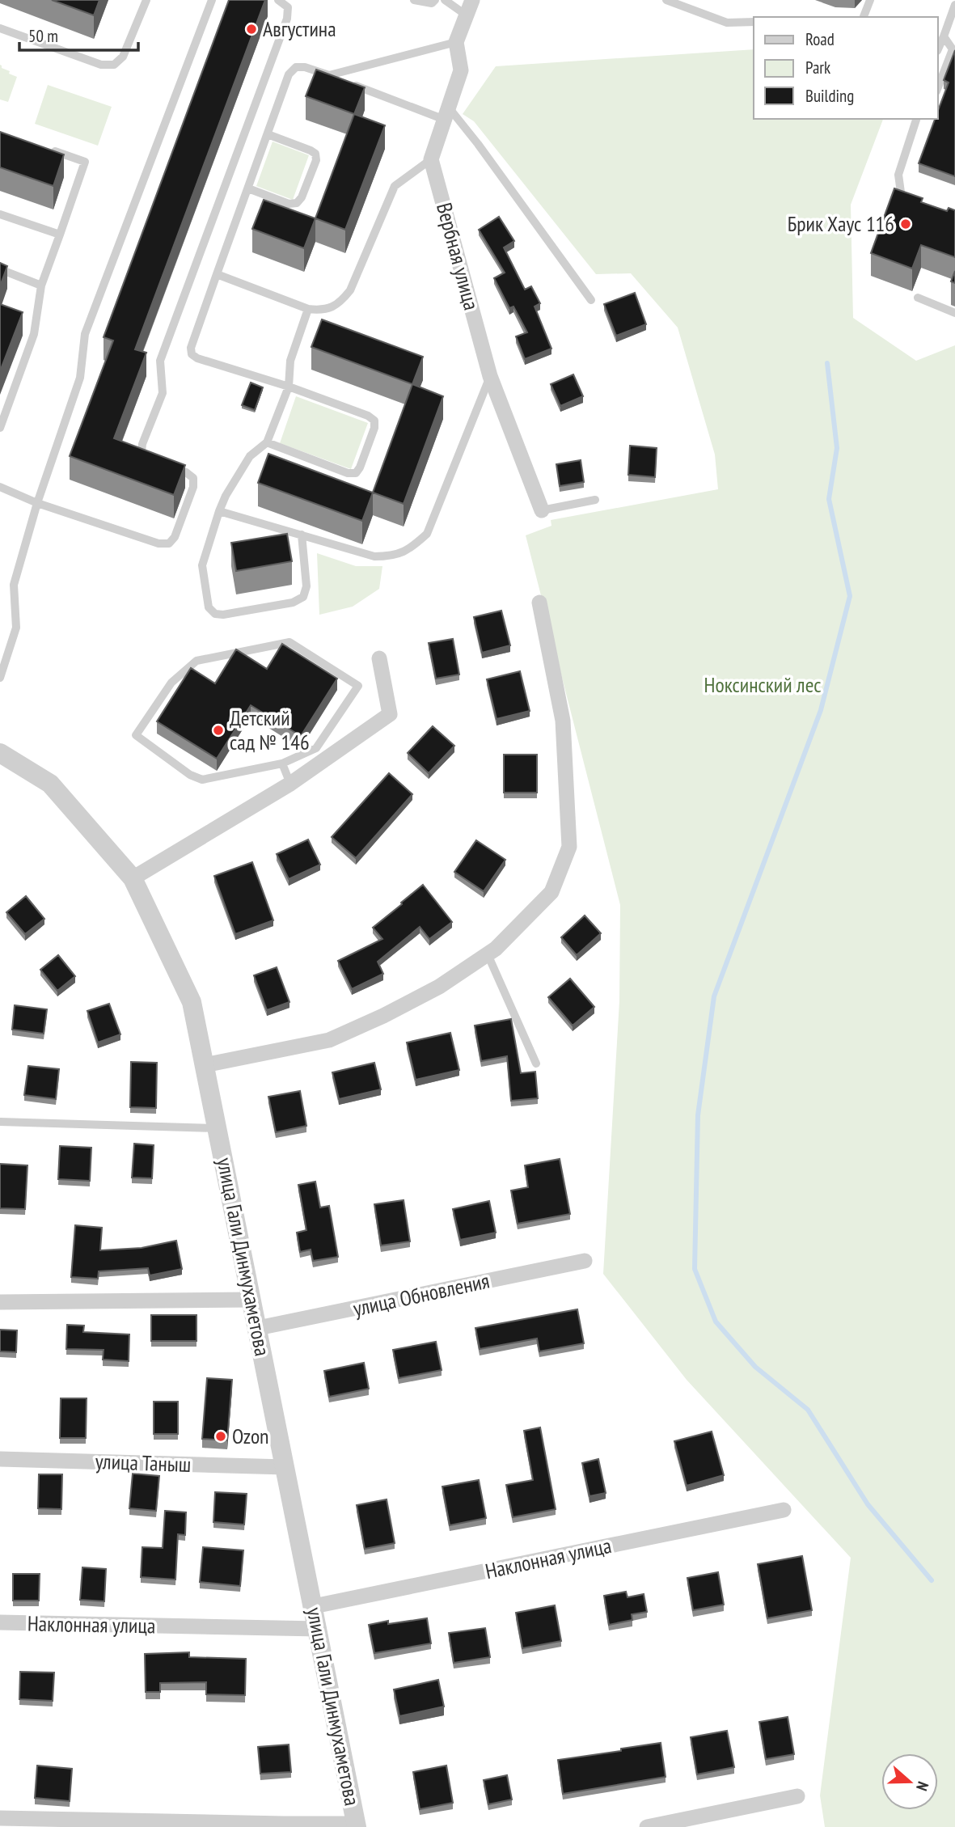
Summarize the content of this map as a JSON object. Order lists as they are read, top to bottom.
{
  "streets": {
    "street": [
      "Вербная улица",
      "улица Гали Динмухаметова",
      "улица Обновления",
      "улица Таныш",
      "Наклонная улица"
    ]
  },
  "crossings": [
    ["улица Гали Динмухаметова", "улица Обновления"],
    ["улица Гали Динмухаметова", "улица Таныш"],
    ["улица Гали Динмухаметова", "Наклонная улица"]
  ],
  "parks": ["Ноксинский лес"],
  "places": [
    "Августина",
    "Брик Хаус 116",
    "Детский сад № 146",
    "Ozon"
  ],
  "legend": ["Road", "Park", "Building"],
  "scale_bar": "50 m",
  "north": "right"
}
